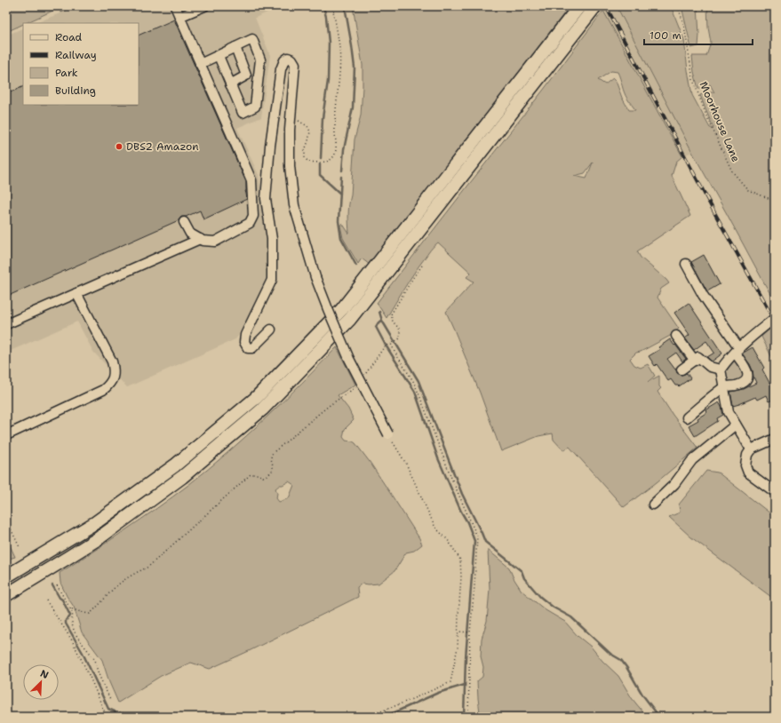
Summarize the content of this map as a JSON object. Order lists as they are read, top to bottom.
{
  "streets": {
    "path": ["Moorhouse Lane"]
  },
  "places": ["DBS2 Amazon"],
  "legend": [
    "Road",
    "Railway",
    "Park",
    "Building"
  ],
  "scale_bar": "100 m",
  "north": "top right"
}
